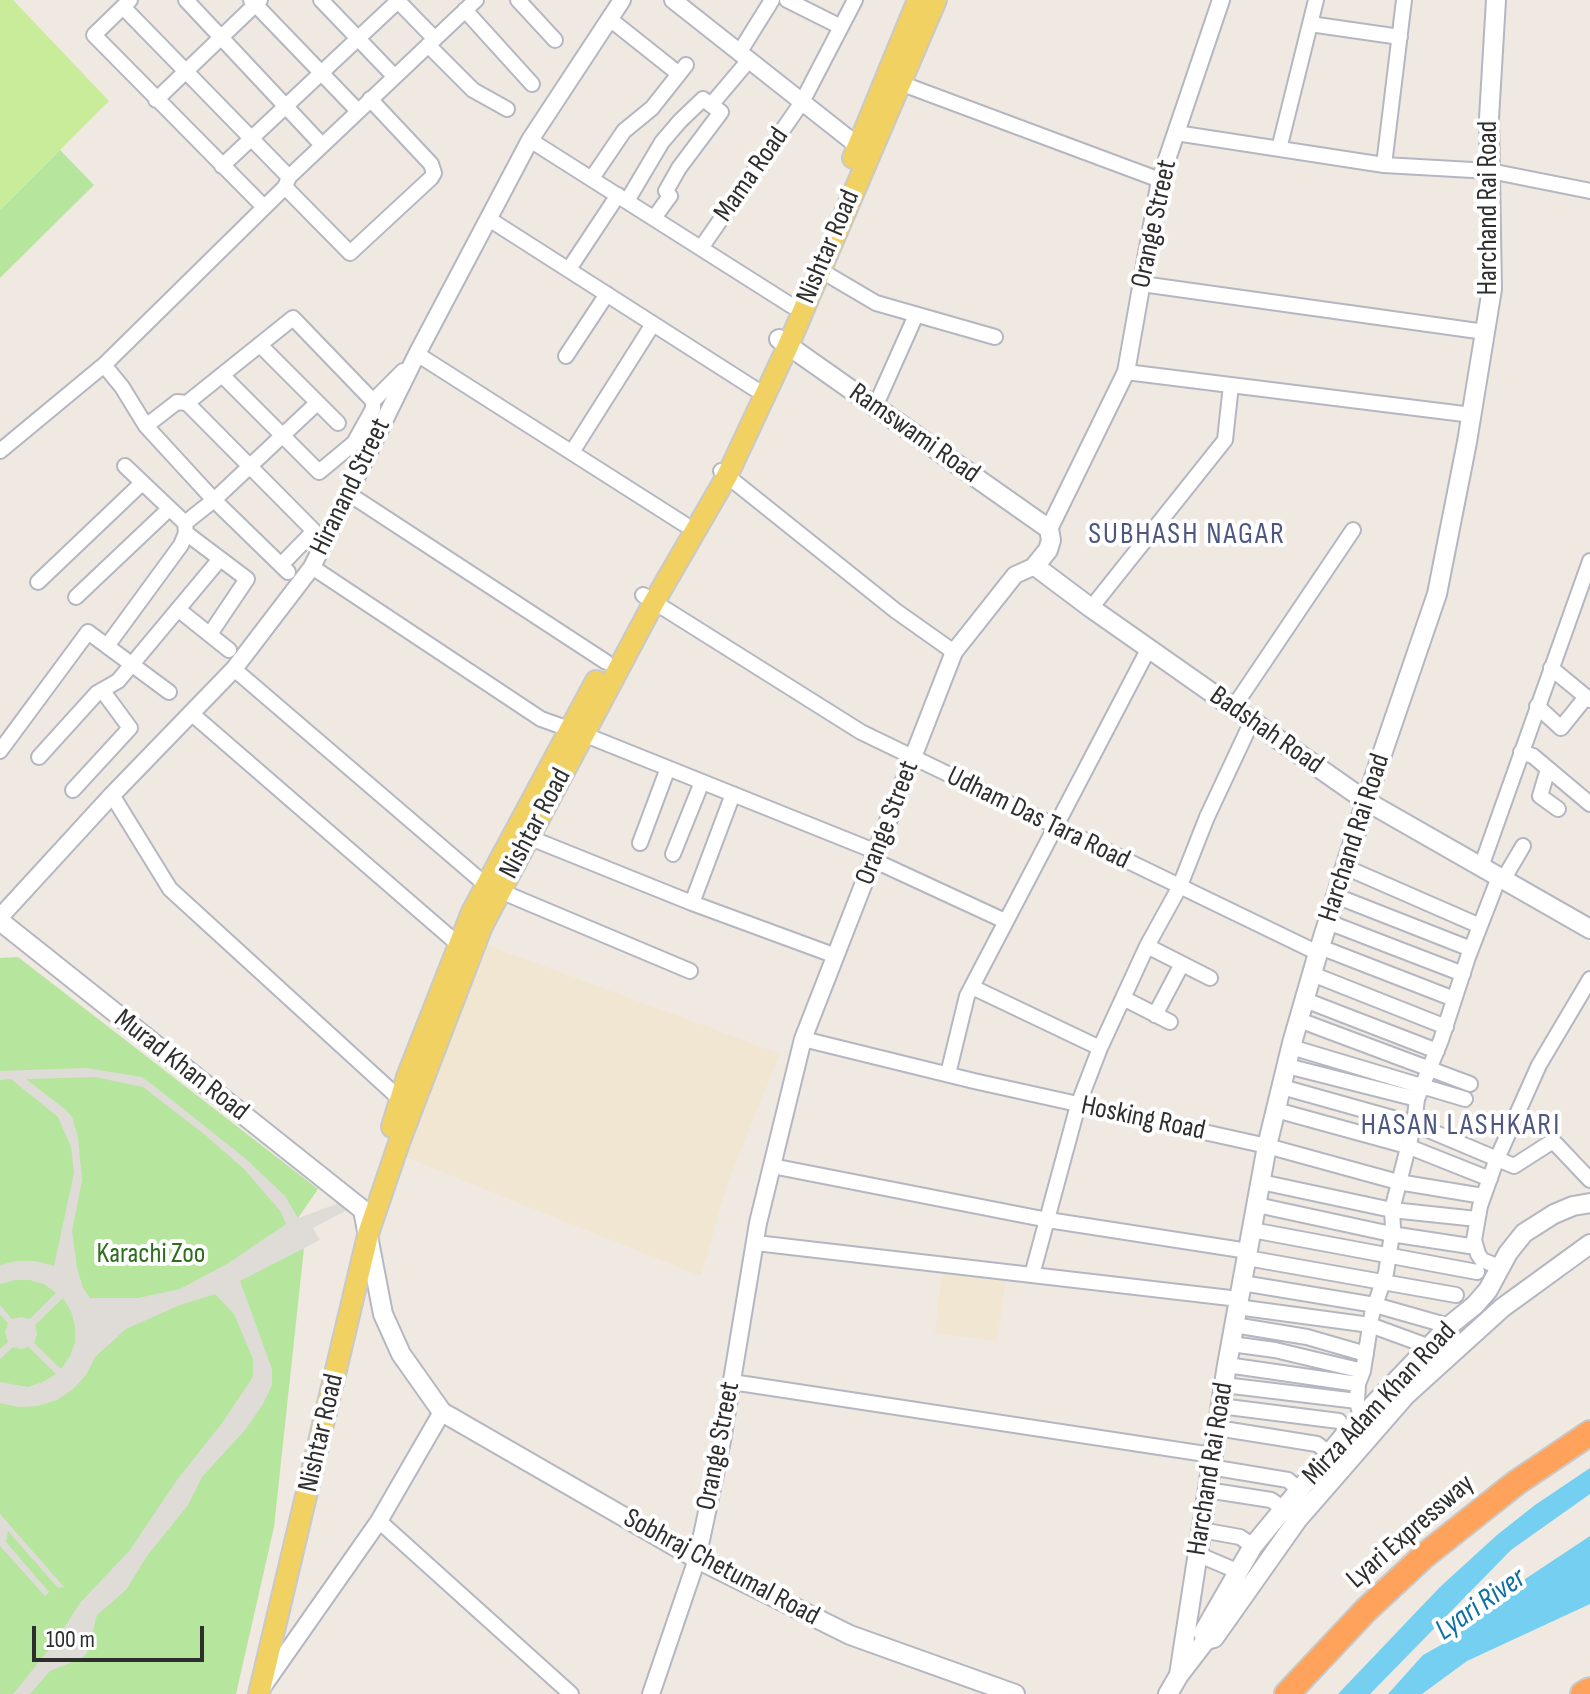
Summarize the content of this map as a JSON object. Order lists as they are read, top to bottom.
{
  "streets": {
    "highway": ["Lyari Expressway"],
    "main road": [
      "Harchand Rai Road",
      "Orange Street",
      "Nishtar Road",
      "Ramswami Road",
      "Badshah Road",
      "Murad Khan Road",
      "Mirza Adam Khan Road",
      "Sobhraj Chetumal Road"
    ],
    "street": [
      "Mama Road",
      "Hiranand Street",
      "Udham Das Tara Road",
      "Hosking Road"
    ]
  },
  "crossings": [
    ["Mama Road", "Nishtar Road"],
    ["Harchand Rai Road", "Badshah Road"],
    ["Harchand Rai Road", "Udham Das Tara Road"],
    ["Harchand Rai Road", "Hosking Road"],
    ["Harchand Rai Road", "Mirza Adam Khan Road"],
    ["Orange Street", "Ramswami Road"],
    ["Orange Street", "Badshah Road"],
    ["Orange Street", "Udham Das Tara Road"],
    ["Orange Street", "Hosking Road"],
    ["Orange Street", "Sobhraj Chetumal Road"],
    ["Nishtar Road", "Ramswami Road"],
    ["Nishtar Road", "Udham Das Tara Road"],
    ["Nishtar Road", "Murad Khan Road"],
    ["Hiranand Street", "Murad Khan Road"]
  ],
  "districts": ["SUBHASH NAGAR", "HASAN LASHKARI"],
  "water": ["Lyari River"],
  "parks": ["Karachi Zoo"],
  "scale_bar": "100 m"
}
